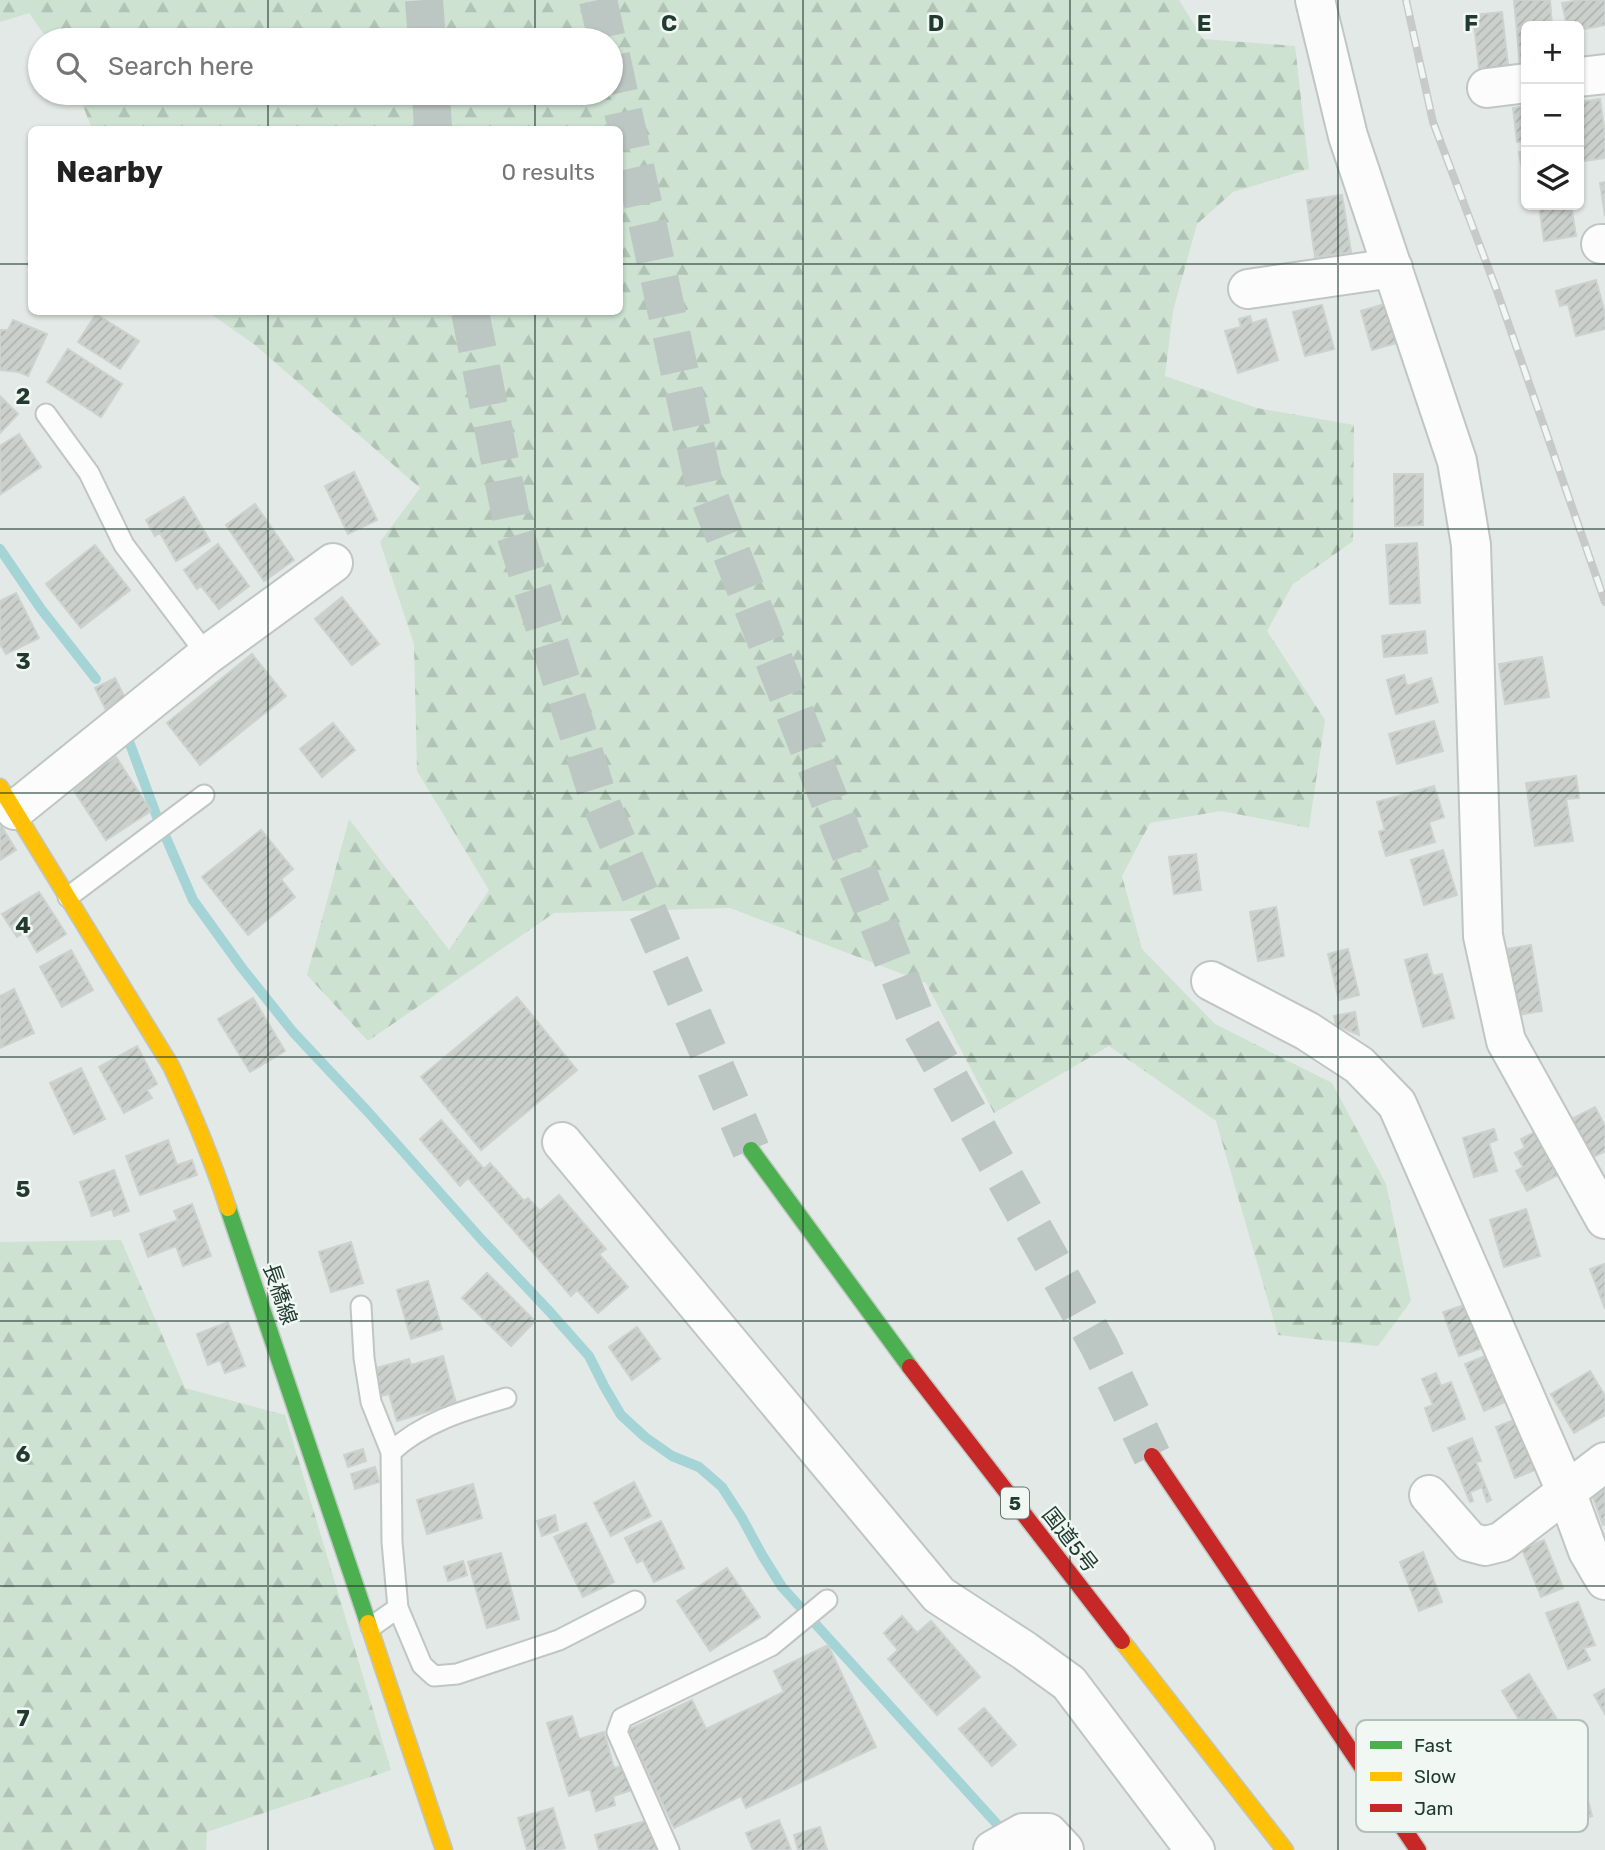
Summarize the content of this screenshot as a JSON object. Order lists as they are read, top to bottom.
{
  "streets": {
    "main road": ["長橋線", "5", "国道5号"]
  },
  "legend": ["Fast", "Slow", "Jam"],
  "page": {
    "map_buttons": ["+", "−"],
    "search": "Search here",
    "heading": ["Nearby", "0 results"]
  },
  "grid": {
    "columns": [
      "C",
      "D",
      "E",
      "F"
    ],
    "rows": [
      "2",
      "3",
      "4",
      "5",
      "6",
      "7"
    ]
  }
}
